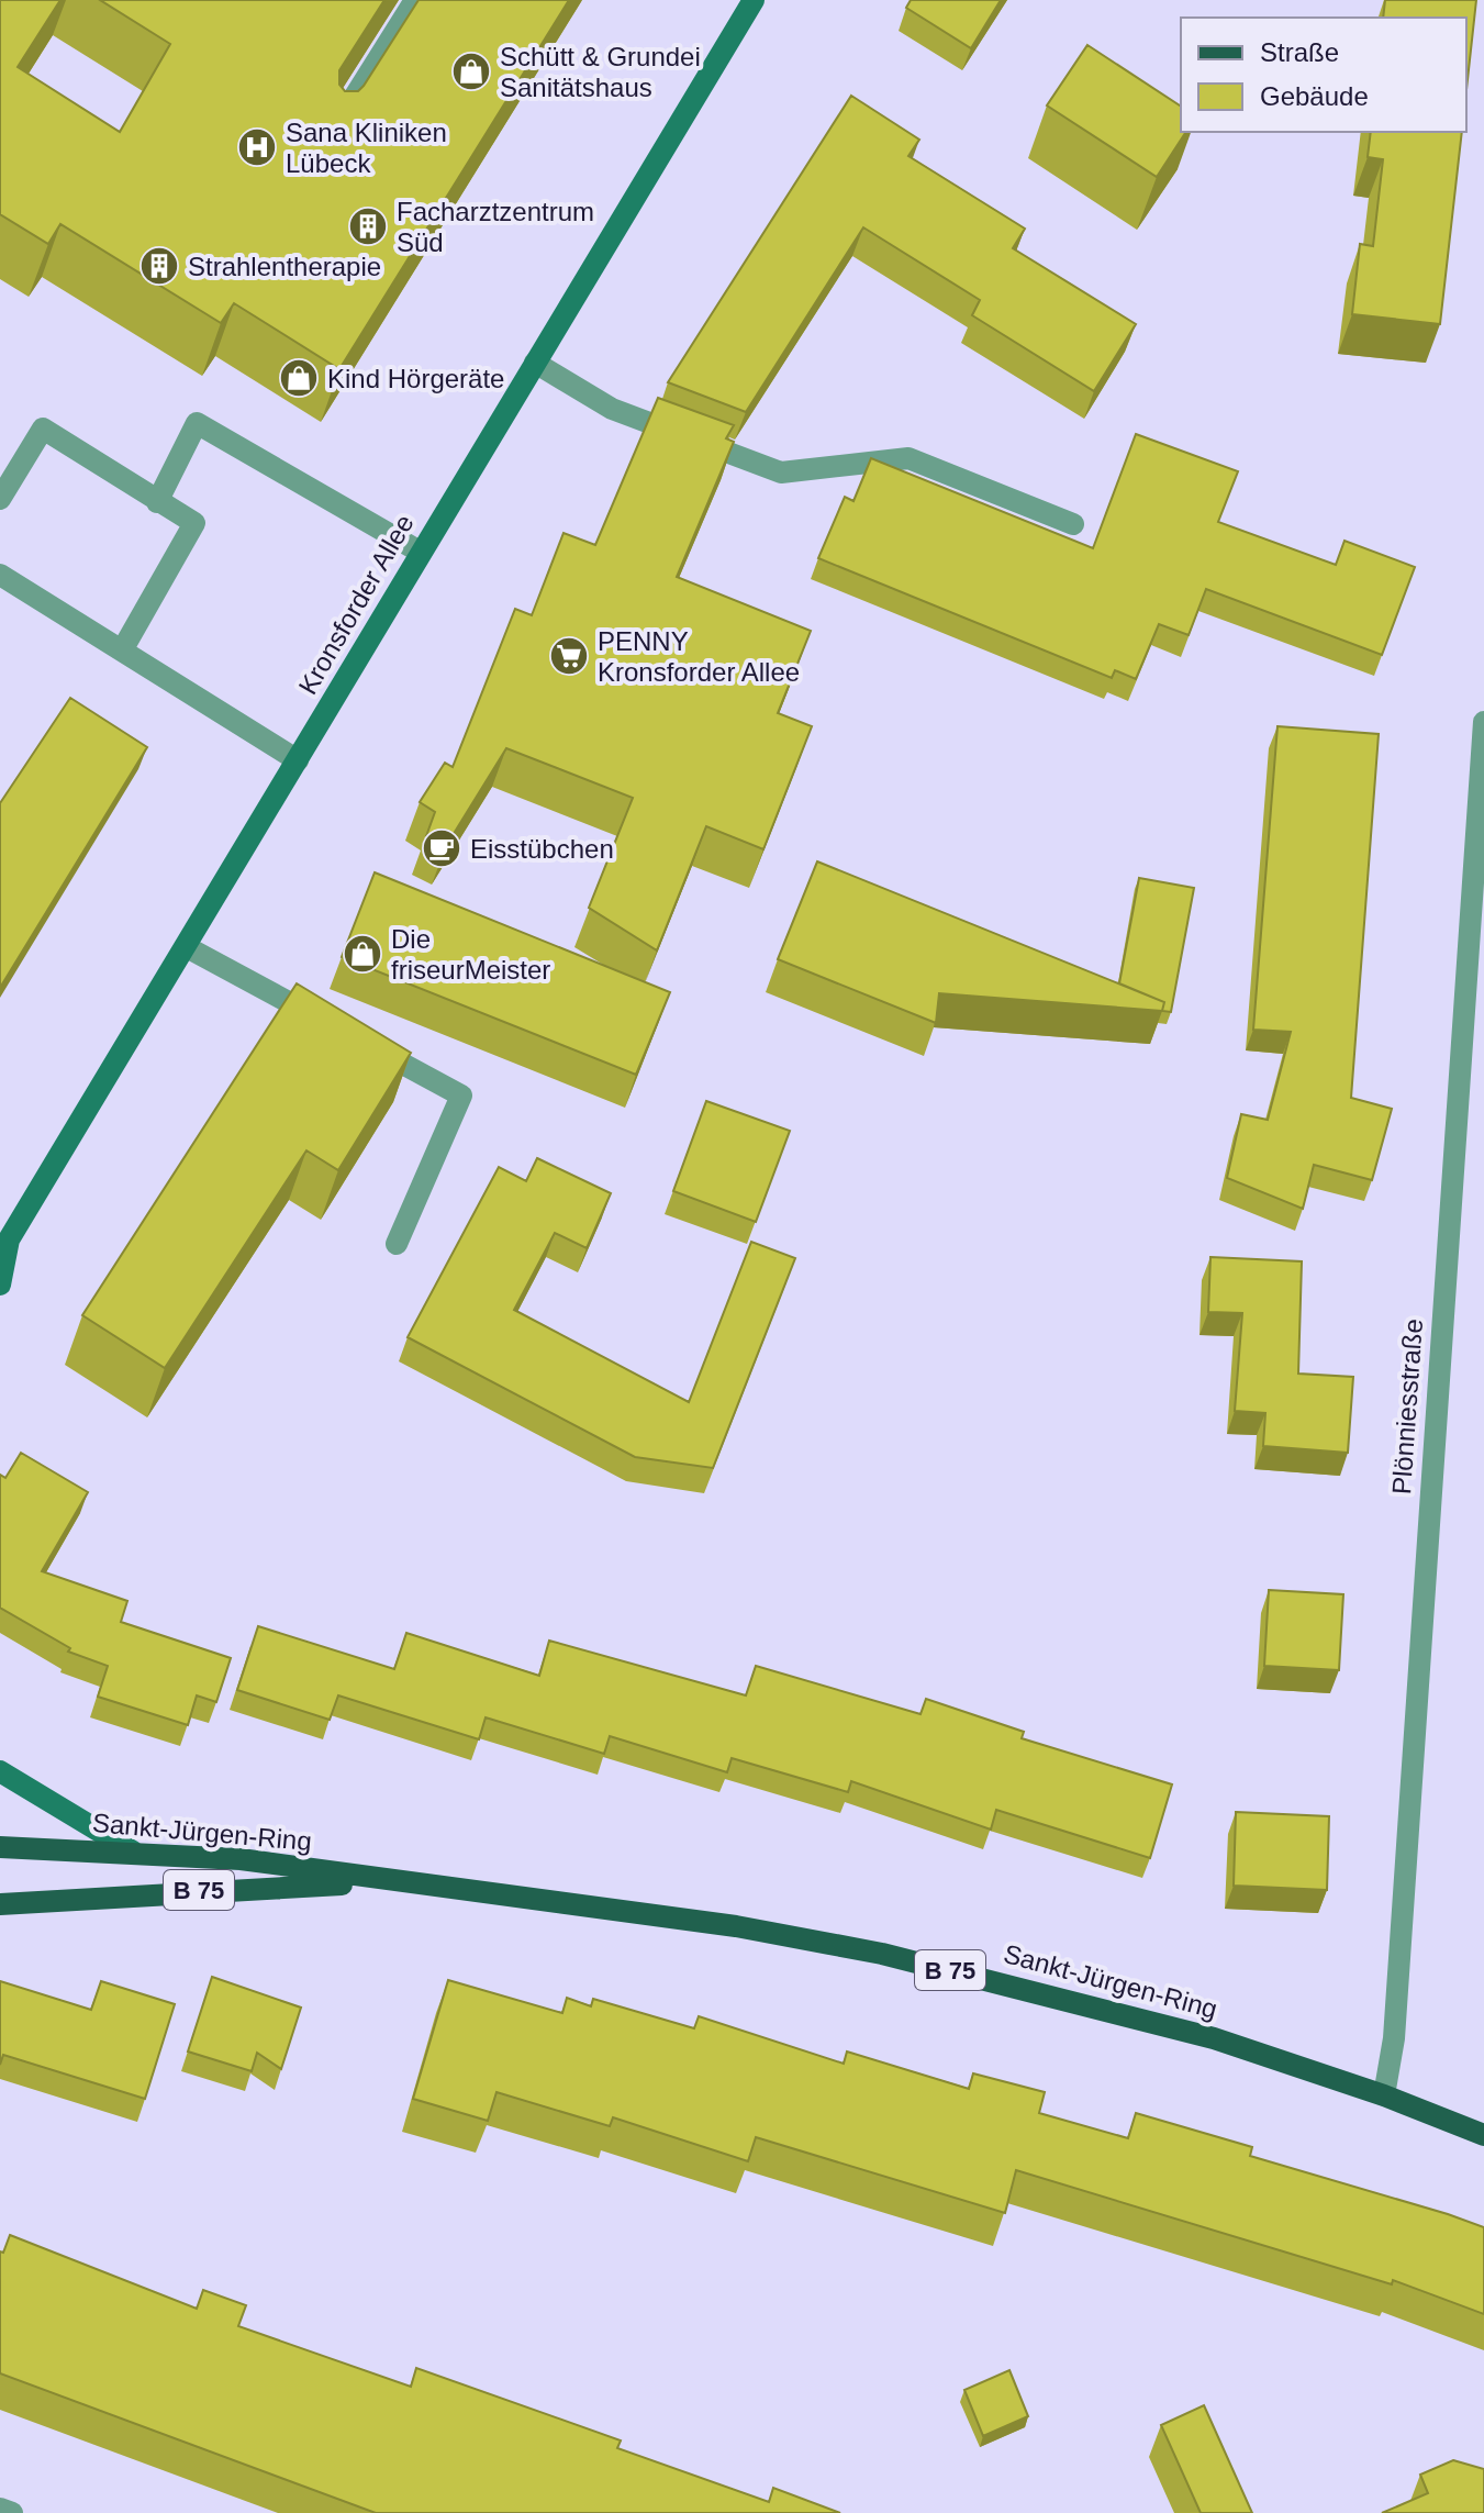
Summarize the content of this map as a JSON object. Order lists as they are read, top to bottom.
{
  "streets": {
    "main road": ["Kronsforder Allee", "Sankt-Jürgen-Ring", "B 75"],
    "street": ["Plönniesstraße"]
  },
  "crossings": [
    ["Plönniesstraße", "Sankt-Jürgen-Ring"]
  ],
  "places": {
    "shop": ["Schütt & Grundei Sanitätshaus", "Kind Hörgeräte", "Die friseurMeister"],
    "hospital": ["Sana Kliniken Lübeck"],
    "building": ["Facharztzentrum Süd", "Strahlentherapie"],
    "supermarket": ["PENNY Kronsforder Allee"],
    "cafe": ["Eisstübchen"]
  },
  "legend": ["Straße", "Gebäude"]
}
